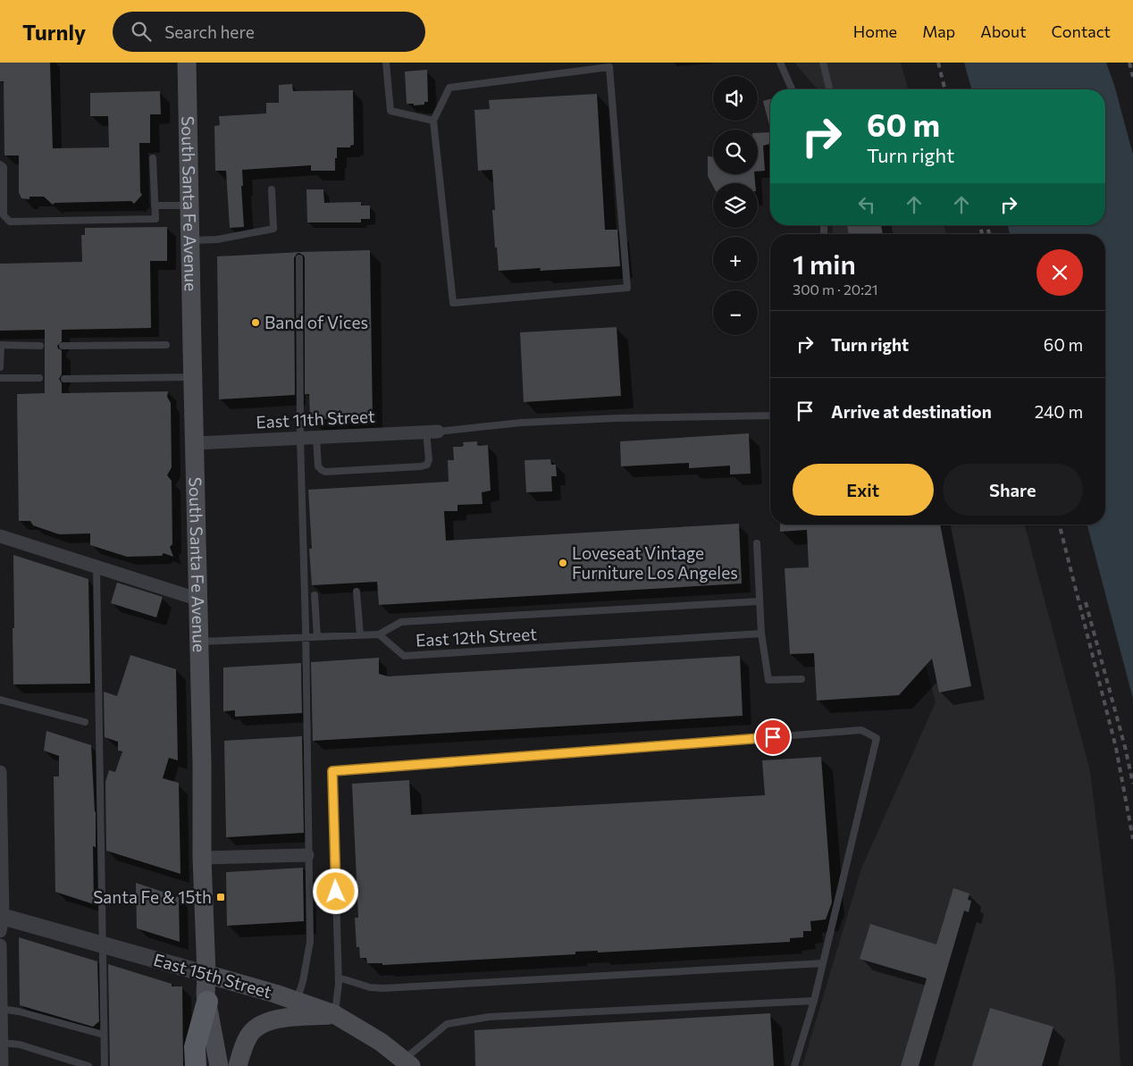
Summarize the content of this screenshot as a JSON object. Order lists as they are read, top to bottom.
{
  "streets": {
    "main road": ["South Santa Fe Avenue", "East 15th Street"],
    "street": ["East 11th Street"],
    "lane": ["East 12th Street"]
  },
  "crossings": [
    ["South Santa Fe Avenue", "East 11th Street"],
    ["South Santa Fe Avenue", "East 15th Street"]
  ],
  "places": {
    "other": ["Band of Vices", "Loveseat Vintage Furniture Los Angeles"],
    "transit": ["Santa Fe & 15th"]
  },
  "page": {
    "header": "Turnly",
    "search": "Search here",
    "nav": [
      "Home",
      "Map",
      "About",
      "Contact"
    ],
    "map_buttons": ["+", "−"],
    "turn": ["60 m", "Turn right"],
    "heading": ["1 min", "300 m · 20:21"],
    "list": [
      {
        "name": "Turn right",
        "value": "60 m"
      },
      {
        "name": "Arrive at destination",
        "value": "240 m"
      }
    ],
    "buttons": ["Exit", "Share"]
  }
}
